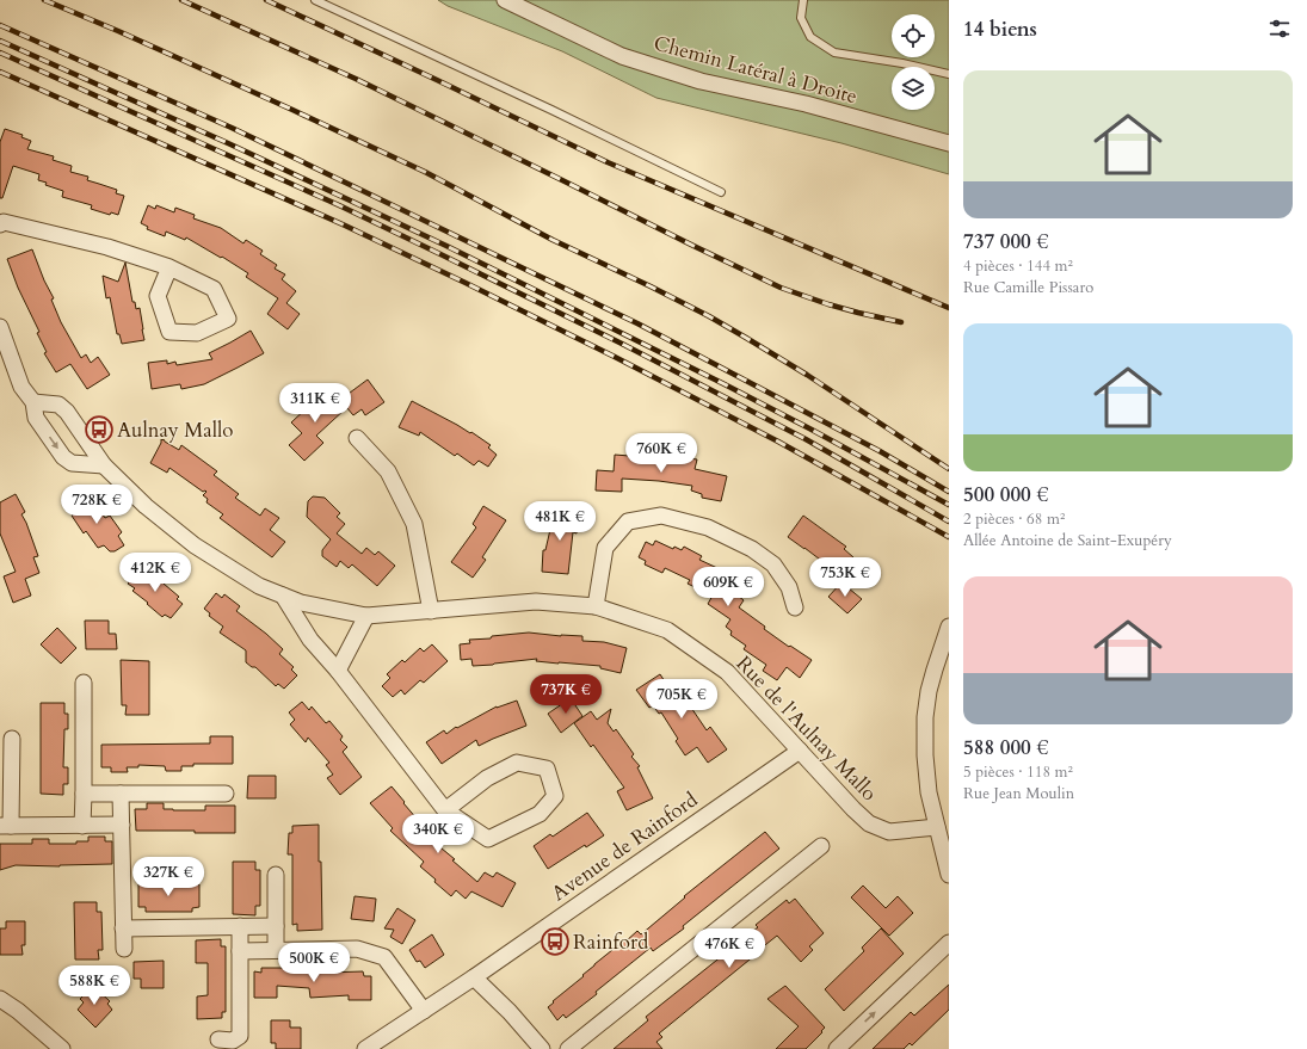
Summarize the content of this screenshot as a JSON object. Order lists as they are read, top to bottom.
{
  "streets": {
    "street": ["Chemin Latéral à Droite", "Rue de l'Aulnay Mallo", "Avenue de Rainford"]
  },
  "crossings": [
    ["Rue de l'Aulnay Mallo", "Avenue de Rainford"]
  ],
  "places": {
    "bus stop": ["Aulnay Mallo", "Rainford"]
  },
  "page": {
    "heading": "14 biens",
    "list": [
      {
        "name": "737 000 €",
        "note": "4 pièces · 144 m² · Rue Camille Pissaro"
      },
      {
        "name": "500 000 €",
        "note": "2 pièces · 68 m² · Allée Antoine de Saint-Exupéry"
      },
      {
        "name": "588 000 €",
        "note": "5 pièces · 118 m² · Rue Jean Moulin"
      }
    ],
    "price": [
      "311K €",
      "760K €",
      "728K €",
      "481K €",
      "412K €",
      "753K €",
      "609K €",
      "737K €",
      "705K €",
      "340K €",
      "327K €",
      "476K €",
      "500K €",
      "588K €"
    ]
  }
}
